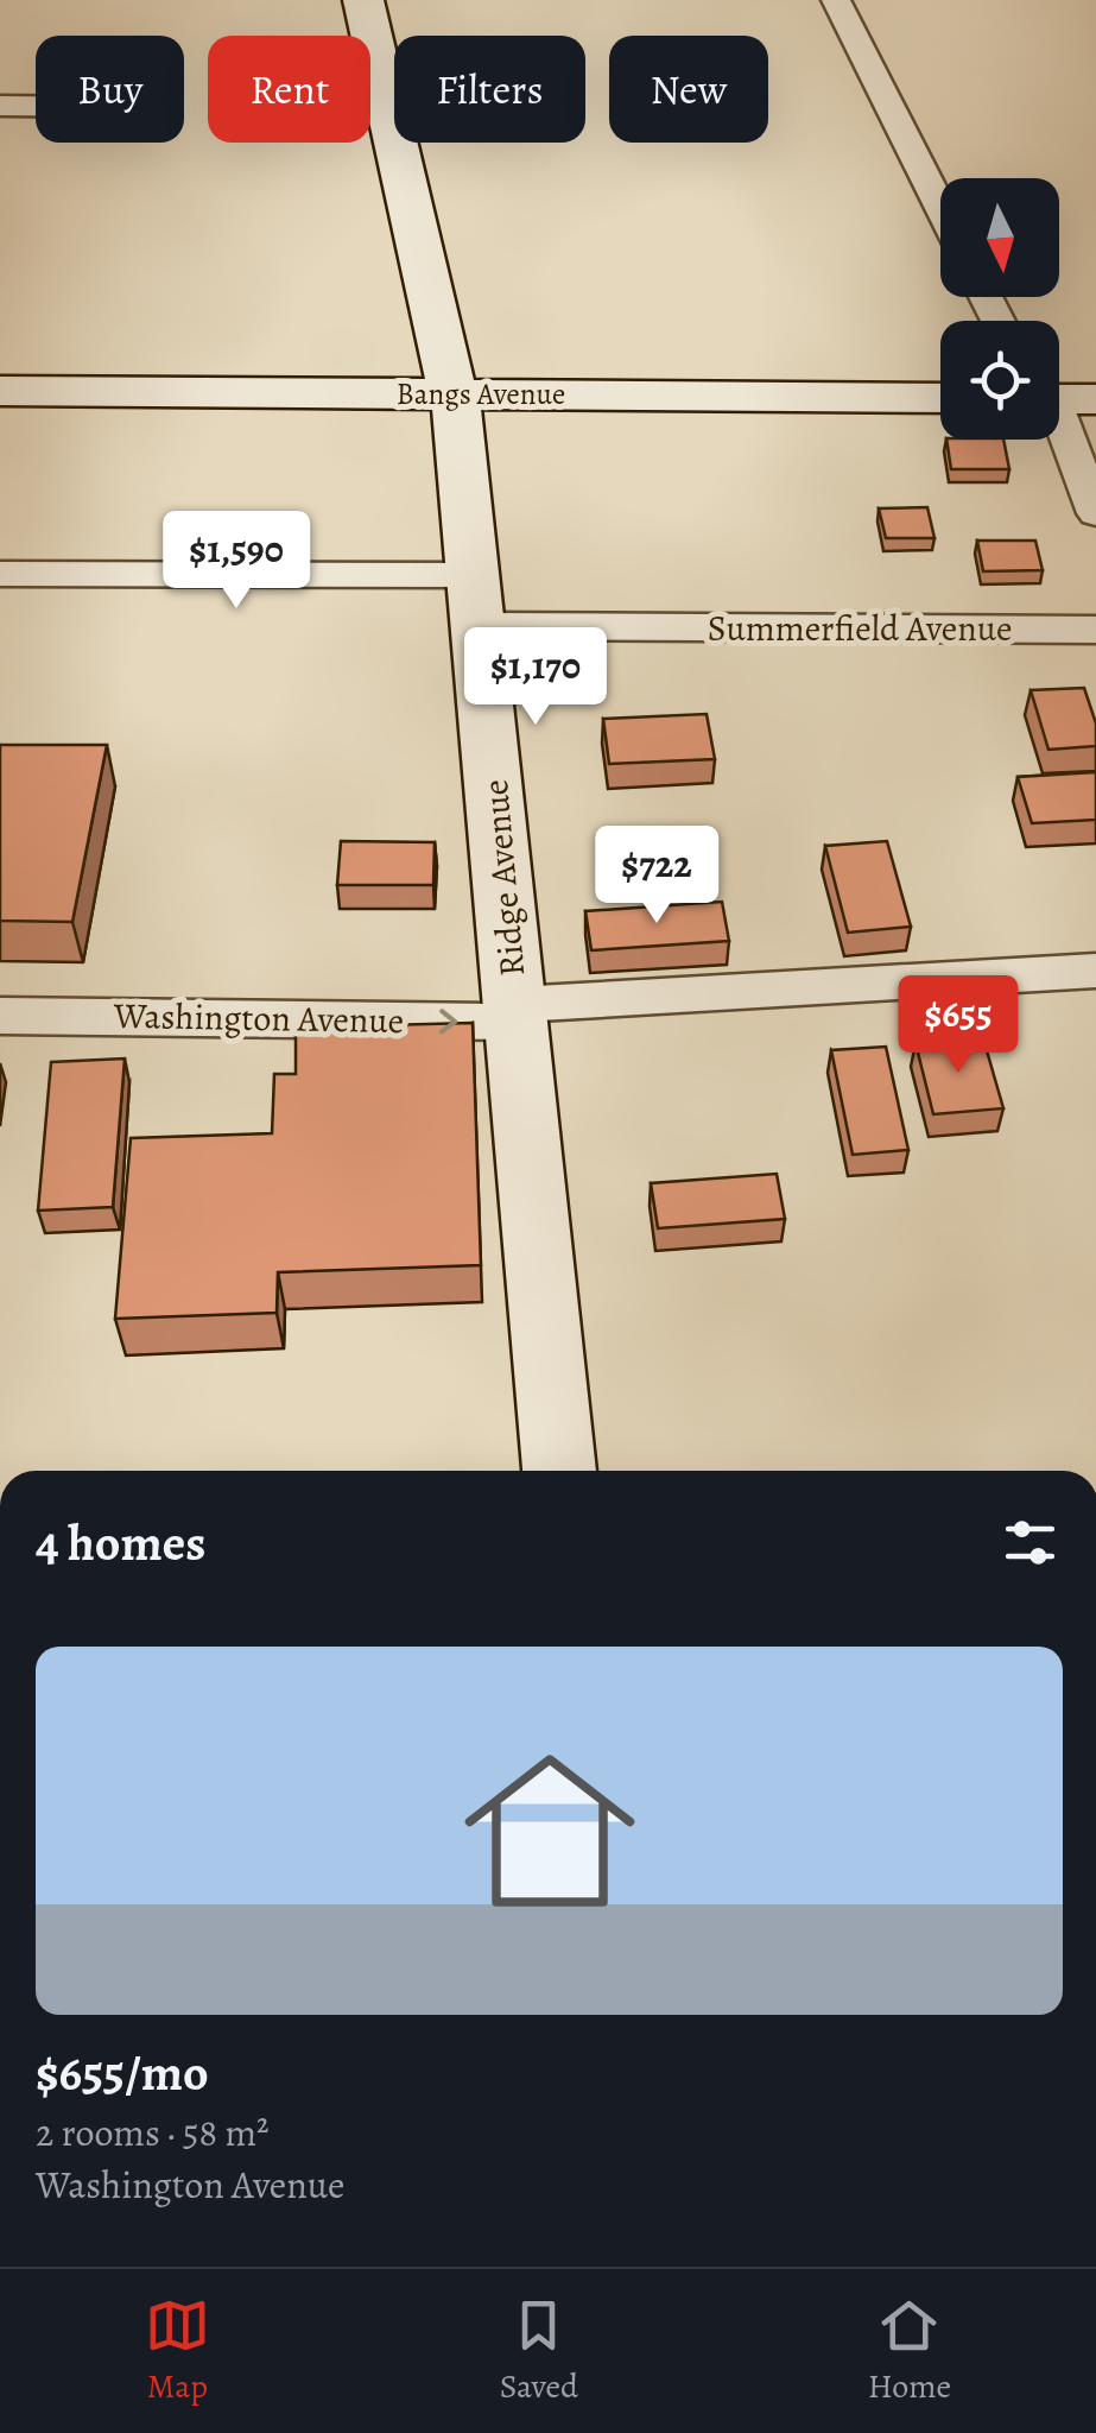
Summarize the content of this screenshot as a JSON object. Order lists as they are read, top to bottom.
{
  "streets": {
    "street": [
      "Bangs Avenue",
      "Summerfield Avenue",
      "Ridge Avenue",
      "Washington Avenue"
    ]
  },
  "crossings": [
    ["Bangs Avenue", "Ridge Avenue"],
    ["Summerfield Avenue", "Ridge Avenue"],
    ["Ridge Avenue", "Washington Avenue"]
  ],
  "one_way": ["Washington Avenue"],
  "north": "bottom",
  "page": {
    "chip": [
      "Buy",
      "Rent",
      "Filters",
      "New"
    ],
    "price": [
      "$1,590",
      "$1,170",
      "$722",
      "$655"
    ],
    "heading": "4 homes",
    "list": [
      {
        "name": "$655/mo",
        "note": "2 rooms · 58 m² · Washington Avenue"
      }
    ],
    "tabs": ["Map", "Saved", "Home"]
  }
}
